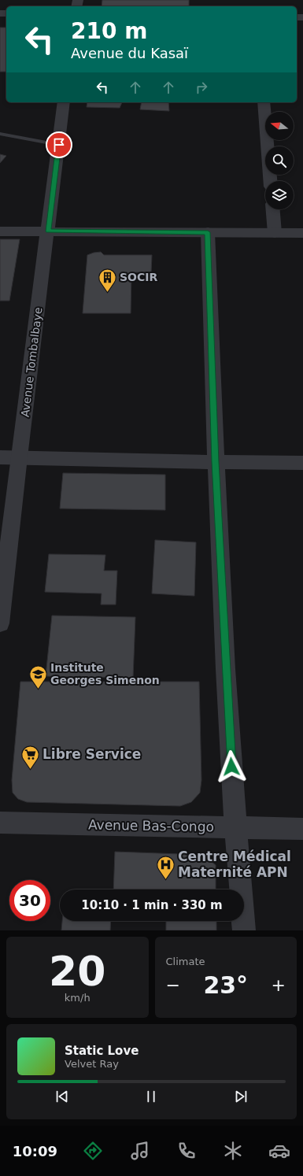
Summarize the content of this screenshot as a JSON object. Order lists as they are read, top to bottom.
{
  "streets": {
    "street": ["Avenue Tombalbaye", "Avenue Bas-Congo"]
  },
  "places": {
    "building": ["SOCIR"],
    "school or university": ["Institute Georges Simenon"],
    "supermarket": ["Libre Service"],
    "hospital": ["Centre Médical Maternité APN"]
  },
  "north": "left",
  "page": {
    "turn": ["210 m", "Avenue du Kasaï"],
    "limit": "30",
    "trip": "10:10 · 1 min · 330 m",
    "tile": [
      ["20", "km/h"],
      "Climate"
    ],
    "heat": ["−", "23°", "+"],
    "song": ["Static Love", "Velvet Ray"],
    "tabs": "10:09"
  }
}
